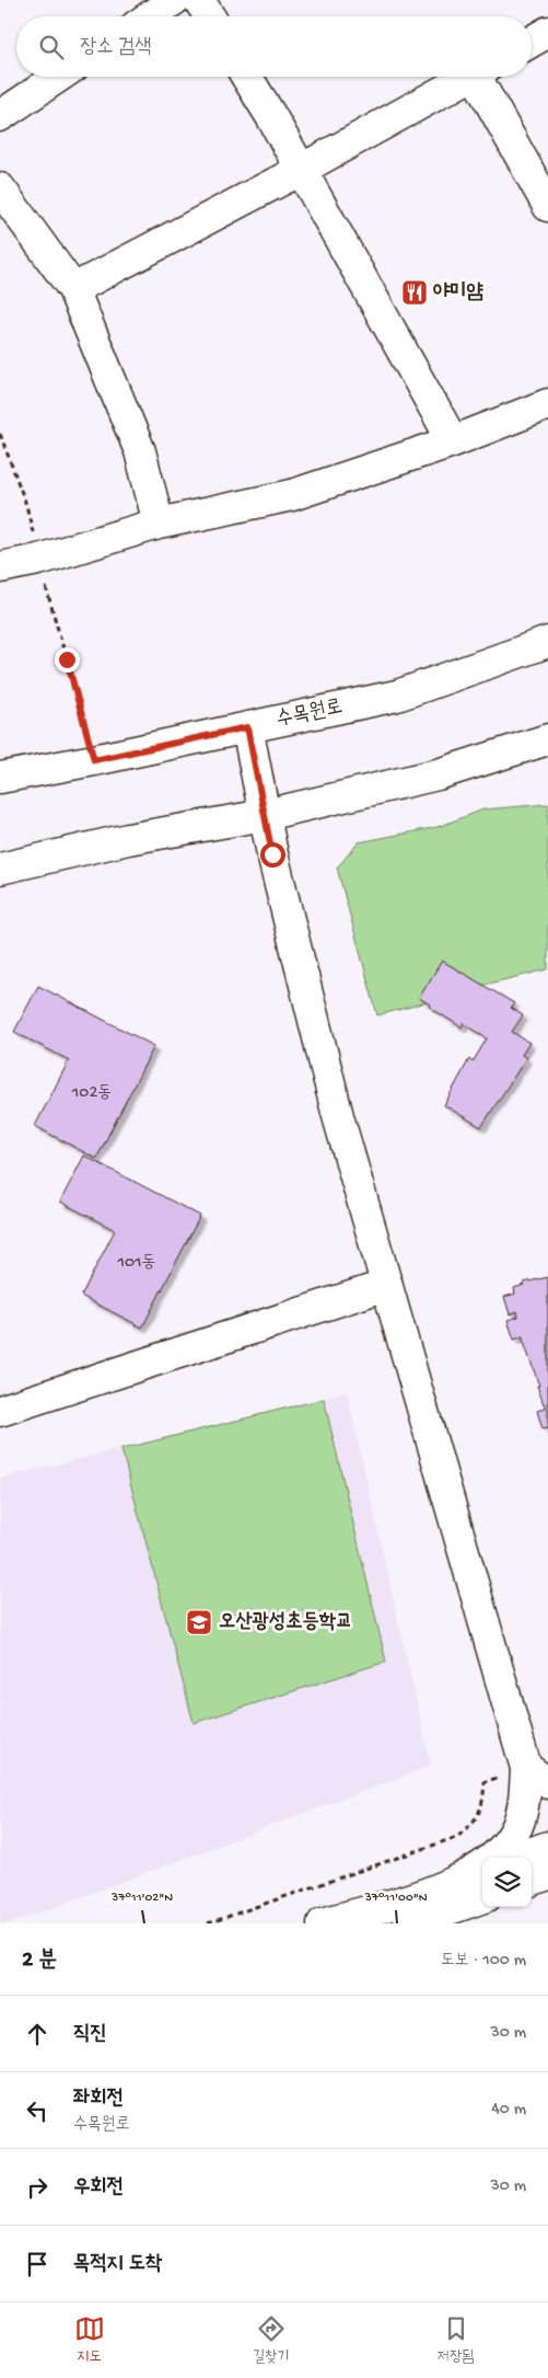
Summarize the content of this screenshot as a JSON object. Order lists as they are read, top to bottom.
{
  "streets": {
    "street": ["수목원로"]
  },
  "places": {
    "restaurant": ["야미얌"],
    "school or university": ["오산광성초등학교"]
  },
  "house_numbers": ["102동", "101동"],
  "page": {
    "search": "장소 검색",
    "heading": ["2 분", "도보 · 100 m"],
    "list": [
      ["직진", "30 m"],
      ["좌회전", "수목원로", "40 m"],
      ["우회전", "30 m"],
      "목적지 도착"
    ],
    "nav": ["지도", "길찾기", "저장됨"]
  },
  "coordinates": ["37°11'02\"N", "37°11'00\"N"]
}
